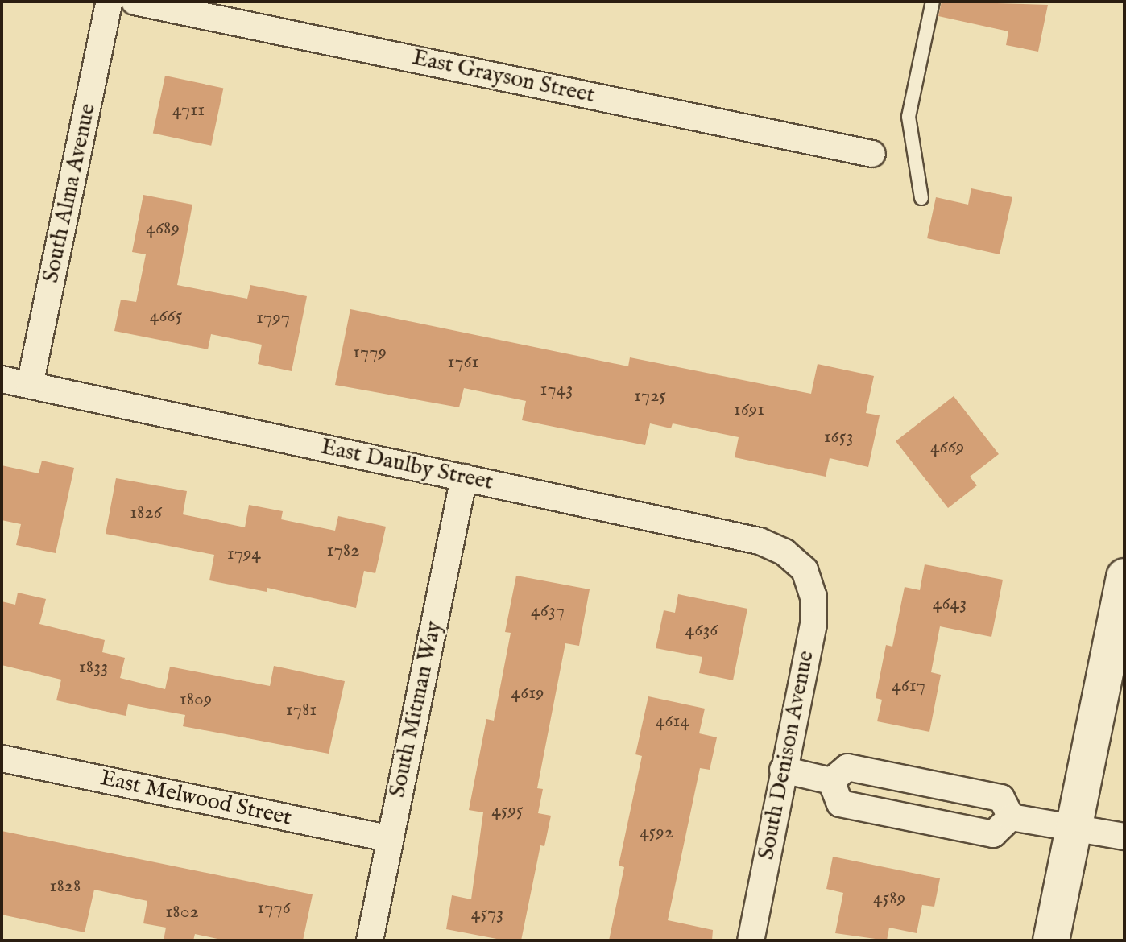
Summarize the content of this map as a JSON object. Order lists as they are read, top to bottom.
{
  "streets": {
    "street": [
      "East Grayson Street",
      "South Alma Avenue",
      "East Daulby Street",
      "South Mitman Way",
      "South Denison Avenue",
      "East Melwood Street"
    ]
  },
  "crossings": [
    ["South Alma Avenue", "East Daulby Street"],
    ["East Daulby Street", "South Mitman Way"],
    ["East Daulby Street", "South Denison Avenue"],
    ["South Mitman Way", "East Melwood Street"]
  ],
  "house_numbers": [
    "4711",
    "4689",
    "4665",
    "1797",
    "1779",
    "1761",
    "1743",
    "1725",
    "1691",
    "1653",
    "4669",
    "1826",
    "1782",
    "1794",
    "4643",
    "4637",
    "4636",
    "1833",
    "4617",
    "4619",
    "1809",
    "1781",
    "4614",
    "4595",
    "4592",
    "1828",
    "4589",
    "1776",
    "1802",
    "4573"
  ]
}
